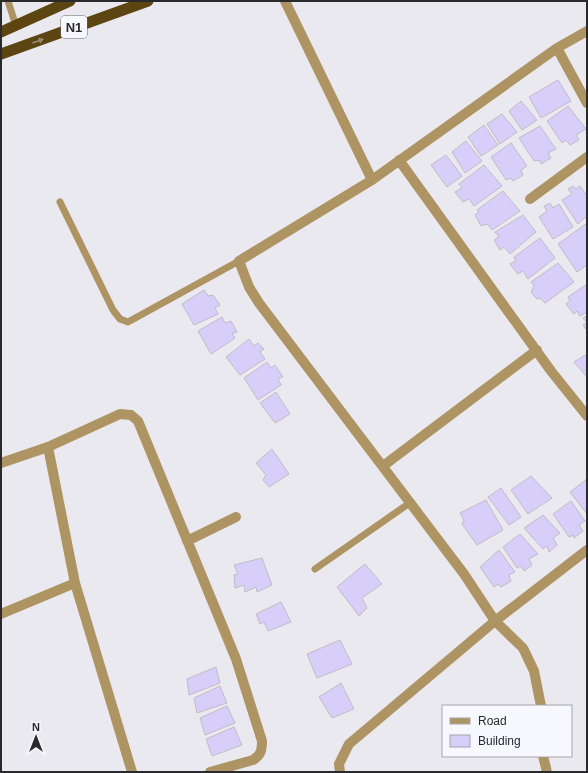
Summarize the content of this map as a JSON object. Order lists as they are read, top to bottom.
{
  "streets": {
    "highway": ["N1"]
  },
  "legend": ["Road", "Building"],
  "north": "top"
}
